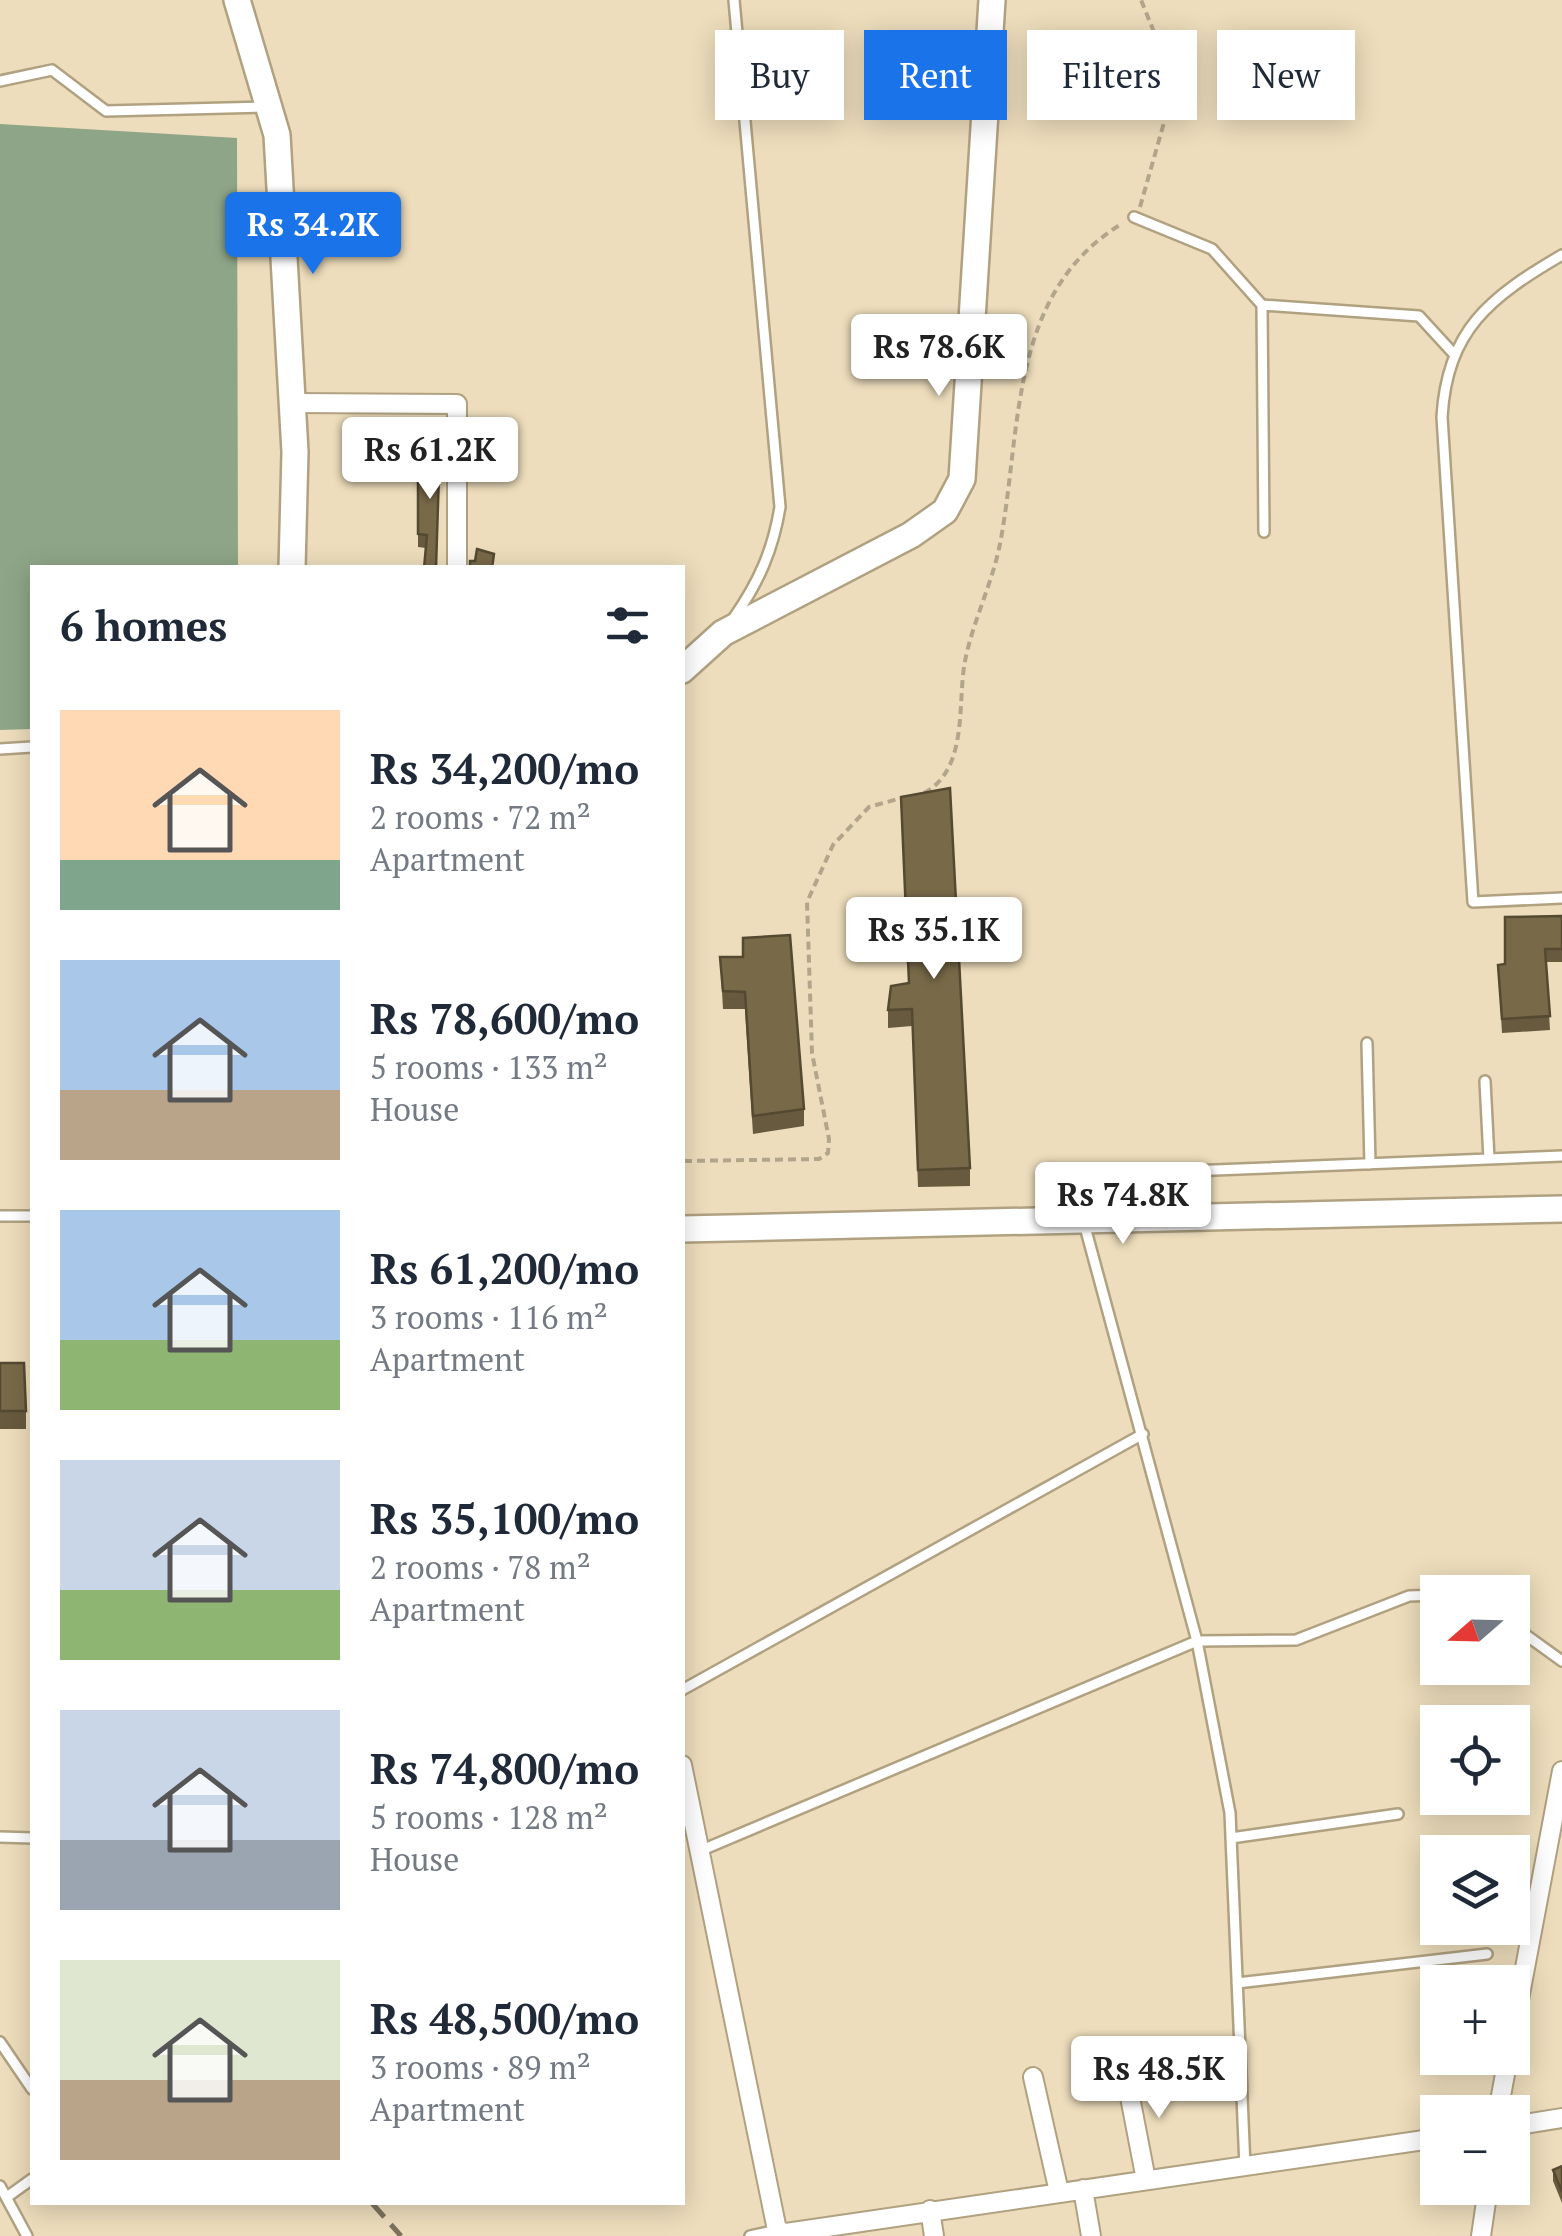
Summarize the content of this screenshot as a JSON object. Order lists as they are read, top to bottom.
{
  "north": "left",
  "page": {
    "chip": [
      "Buy",
      "Rent",
      "Filters",
      "New"
    ],
    "price": [
      "Rs 34.2K",
      "Rs 78.6K",
      "Rs 61.2K",
      "Rs 35.1K",
      "Rs 74.8K",
      "Rs 48.5K"
    ],
    "heading": "6 homes",
    "list": [
      {
        "name": "Rs 34,200/mo",
        "note": "2 rooms · 72 m² · Apartment"
      },
      {
        "name": "Rs 78,600/mo",
        "note": "5 rooms · 133 m² · House"
      },
      {
        "name": "Rs 61,200/mo",
        "note": "3 rooms · 116 m² · Apartment"
      },
      {
        "name": "Rs 35,100/mo",
        "note": "2 rooms · 78 m² · Apartment"
      },
      {
        "name": "Rs 74,800/mo",
        "note": "5 rooms · 128 m² · House"
      },
      {
        "name": "Rs 48,500/mo",
        "note": "3 rooms · 89 m² · Apartment"
      }
    ],
    "map_buttons": ["+", "−"]
  }
}
